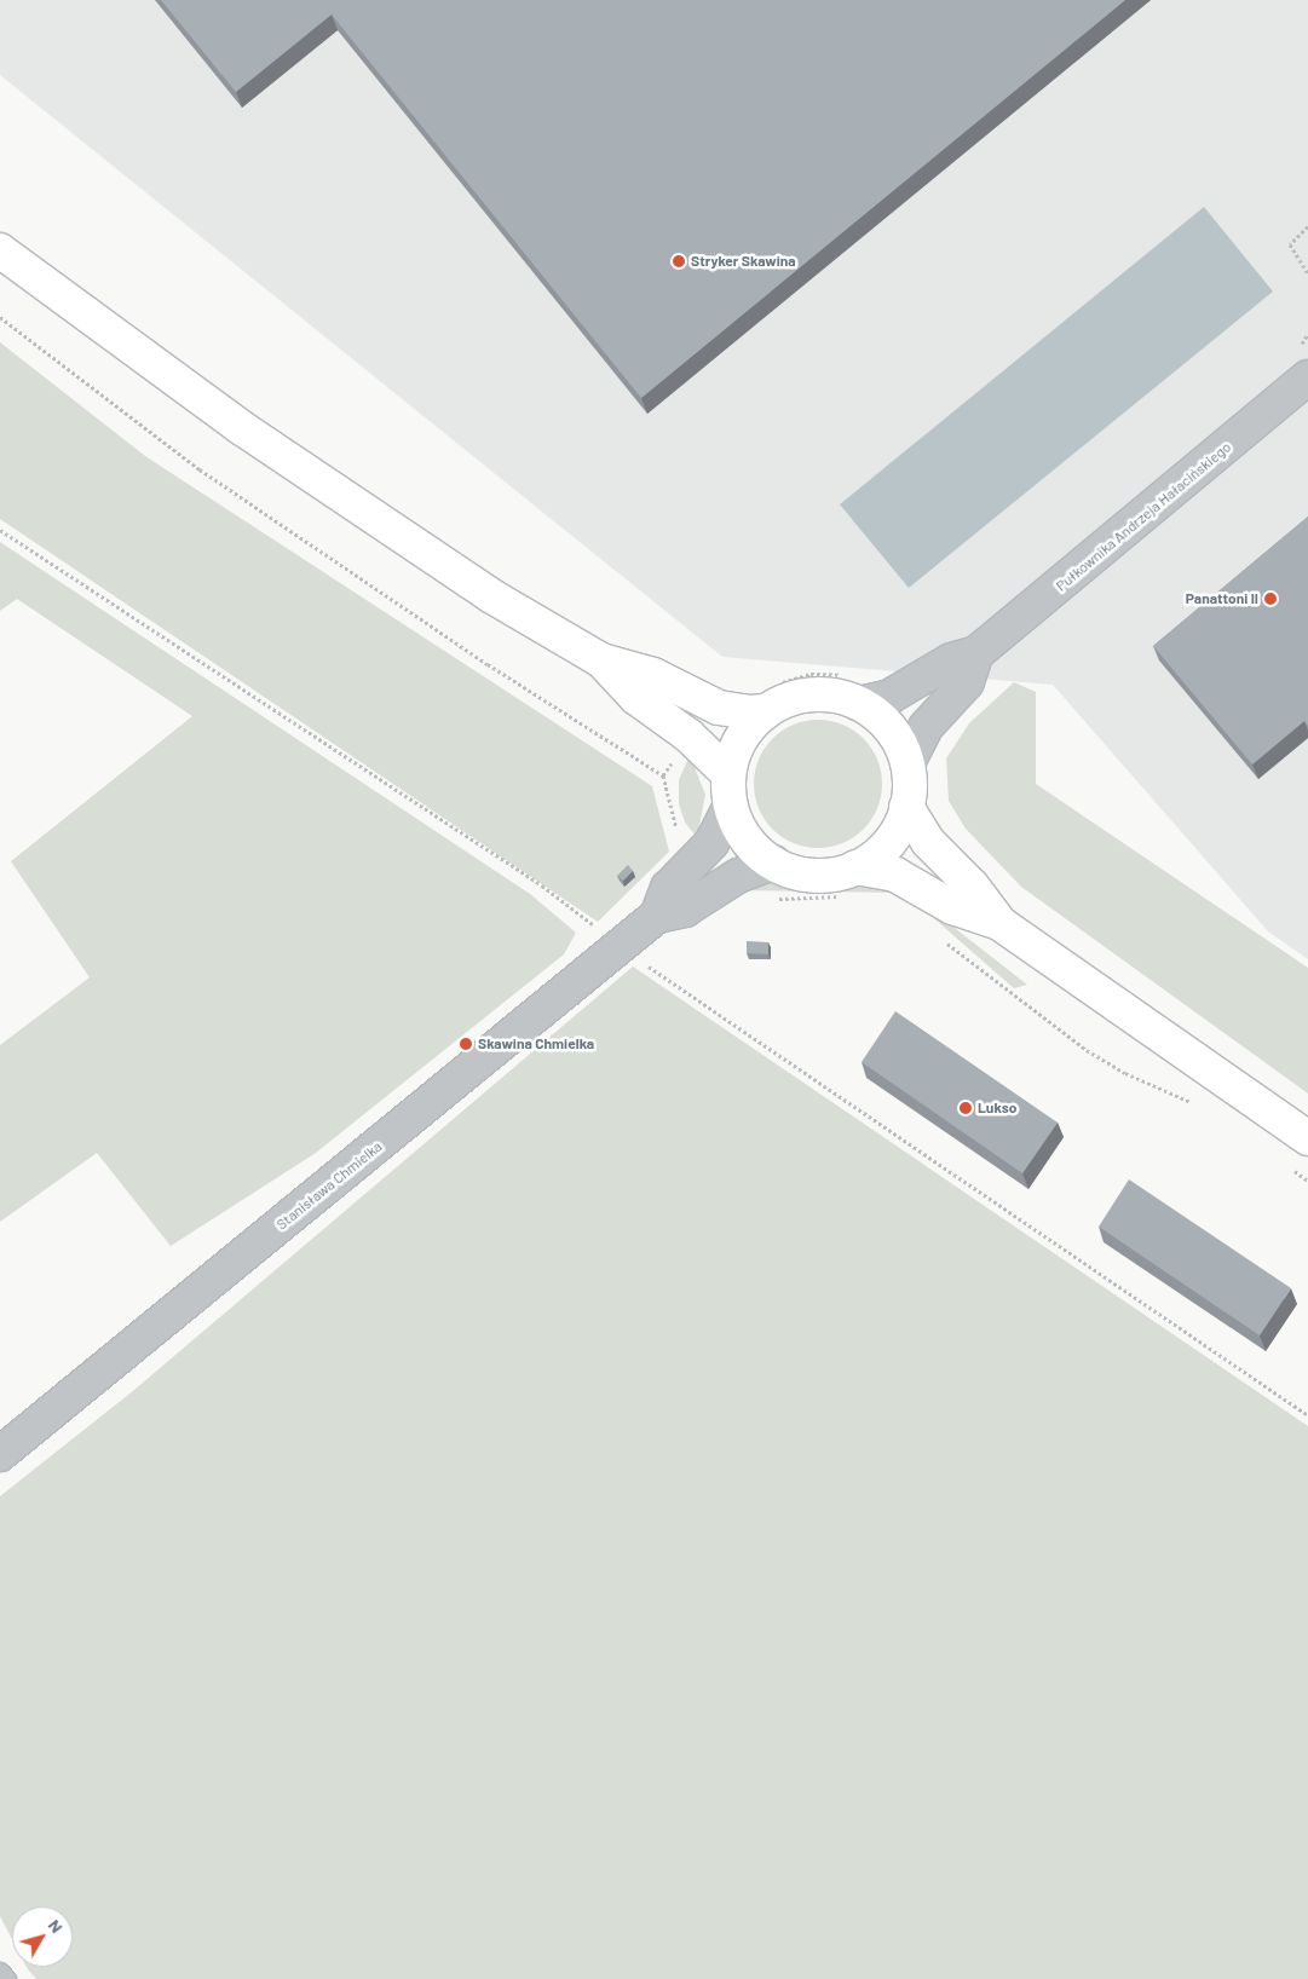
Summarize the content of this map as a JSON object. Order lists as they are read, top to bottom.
{
  "streets": {
    "street": ["Pułkownika Andrzeja Hałacińskiego", "Stanisława Chmielka"]
  },
  "crossings": [
    ["Pułkownika Andrzeja Hałacińskiego", "Stanisława Chmielka"]
  ],
  "places": [
    "Stryker Skawina",
    "Panattoni II",
    "Skawina Chmielka",
    "Lukso"
  ],
  "north": "top right"
}
